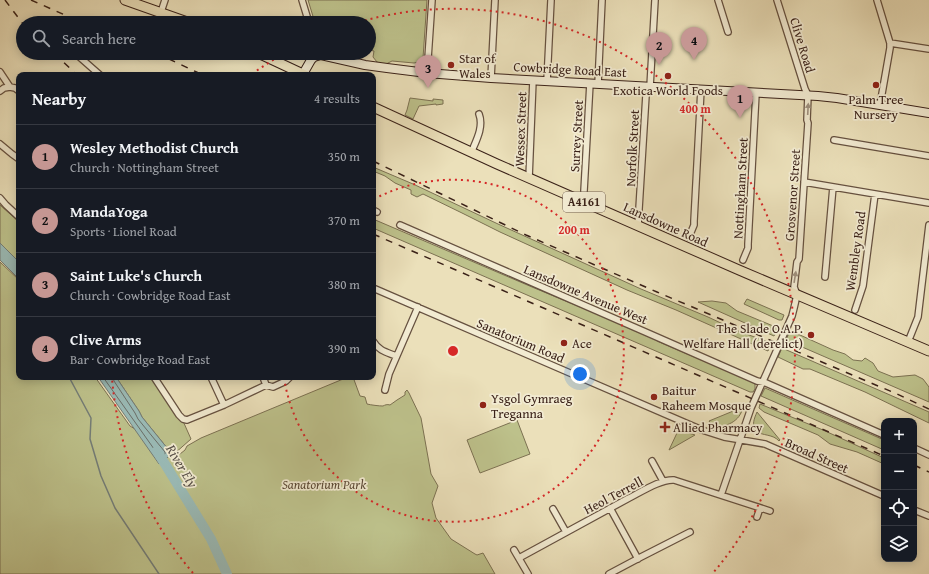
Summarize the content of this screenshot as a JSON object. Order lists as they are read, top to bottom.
{
  "streets": {
    "main road": ["Cowbridge Road East", "A4161", "Lansdowne Road"],
    "street": [
      "Clive Road",
      "Wessex Street",
      "Surrey Street",
      "Norfolk Street",
      "Nottingham Street",
      "Grosvenor Street",
      "Wembley Road",
      "Lansdowne Avenue West",
      "Sanatorium Road",
      "Broad Street",
      "Heol Terrell"
    ]
  },
  "crossings": [
    ["Clive Road", "Cowbridge Road East"],
    ["Clive Road", "Grosvenor Street"],
    ["Cowbridge Road East", "Wessex Street"],
    ["Cowbridge Road East", "Surrey Street"],
    ["Cowbridge Road East", "Nottingham Street"],
    ["Cowbridge Road East", "Grosvenor Street"],
    ["Wessex Street", "Lansdowne Road"],
    ["Norfolk Street", "Lansdowne Road"],
    ["Grosvenor Street", "Lansdowne Road"],
    ["Sanatorium Road", "Broad Street"]
  ],
  "water": ["River Ely"],
  "parks": ["Sanatorium Park"],
  "places": {
    "other": [
      "Star of Wales",
      "Exotica World Foods",
      "Palm Tree Nursery",
      "The Slade O.A.P. Welfare Hall (derelict)",
      "Ace",
      "Baitur Raheem Mosque",
      "Ysgol Gymraeg Treganna"
    ],
    "health": ["Allied Pharmacy"]
  },
  "page": {
    "search": "Search here",
    "pins": [
      "4",
      "2",
      "3",
      "1"
    ],
    "heading": ["Nearby", "4 results"],
    "list": [
      {
        "mark": "1",
        "name": "Wesley Methodist Church",
        "note": "Church · Nottingham Street",
        "value": "350 m"
      },
      {
        "mark": "2",
        "name": "MandaYoga",
        "note": "Sports · Lionel Road",
        "value": "370 m"
      },
      {
        "mark": "3",
        "name": "Saint Luke's Church",
        "note": "Church · Cowbridge Road East",
        "value": "380 m"
      },
      {
        "mark": "4",
        "name": "Clive Arms",
        "note": "Bar · Cowbridge Road East",
        "value": "390 m"
      }
    ],
    "map_buttons": ["+", "−"]
  },
  "rings": ["400 m", "200 m"]
}
